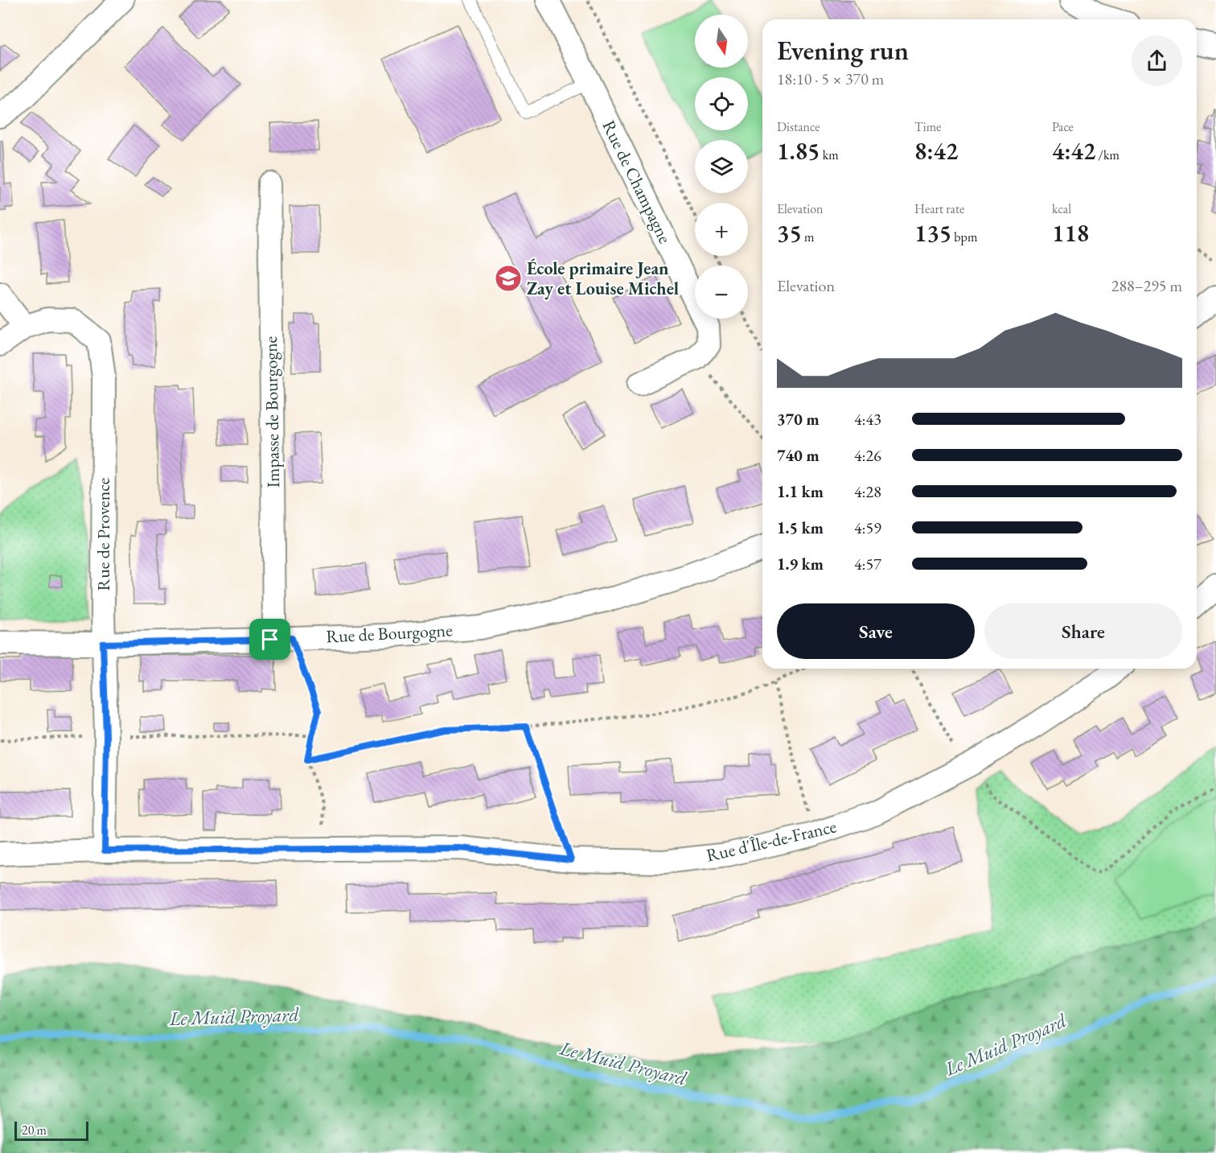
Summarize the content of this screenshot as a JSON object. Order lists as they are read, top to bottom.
{
  "streets": {
    "street": [
      "Rue de Champagne",
      "Impasse de Bourgogne",
      "Rue de Provence",
      "Rue de Bourgogne",
      "Rue d'Île-de-France"
    ]
  },
  "crossings": [
    ["Impasse de Bourgogne", "Rue de Bourgogne"],
    ["Rue de Provence", "Rue de Bourgogne"],
    ["Rue de Provence", "Rue d'Île-de-France"]
  ],
  "water": ["Le Muid Proyard"],
  "places": {
    "school or university": ["École primaire Jean Zay et Louise Michel"]
  },
  "scale_bar": "20 m",
  "north": "bottom",
  "page": {
    "map_buttons": ["+", "−"],
    "heading": ["Evening run", "18:10 · 5 × 370 m"],
    "stats": [
      ["Distance", "1.85 km"],
      ["Time", "8:42"],
      ["Pace", "4:42 /km"],
      ["Elevation", "35 m"],
      ["Heart rate", "135 bpm"],
      ["kcal", "118"]
    ],
    "chart": ["Elevation", "288–295 m"],
    "list": [
      {
        "name": "370 m",
        "note": "4:43"
      },
      {
        "name": "740 m",
        "note": "4:26"
      },
      {
        "name": "1.1 km",
        "note": "4:28"
      },
      {
        "name": "1.5 km",
        "note": "4:59"
      },
      {
        "name": "1.9 km",
        "note": "4:57"
      }
    ],
    "buttons": ["Save", "Share"],
    "scale": "20 m"
  }
}
